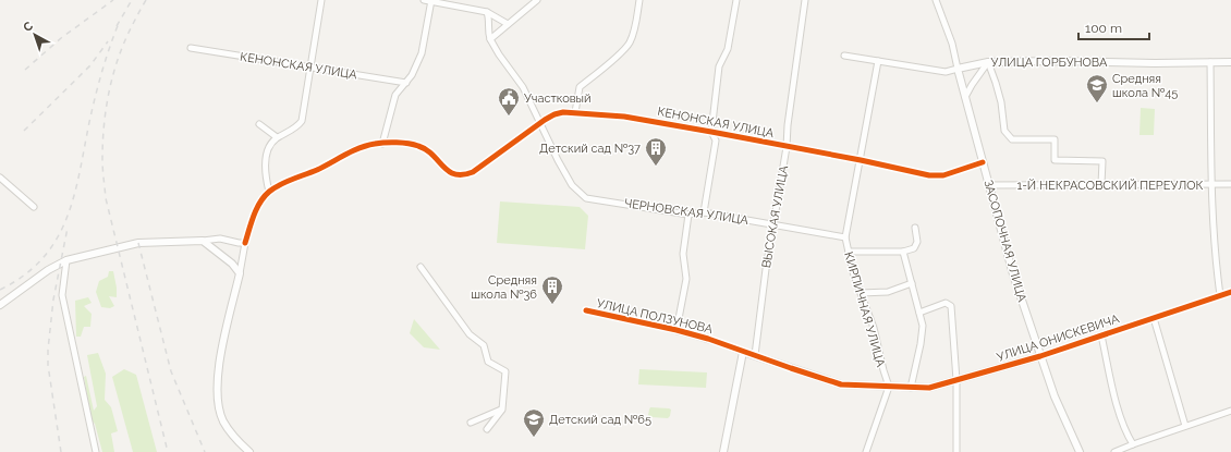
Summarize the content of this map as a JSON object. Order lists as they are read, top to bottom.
{
  "streets": {
    "street": [
      "УЛИЦА ГОРБУНОВА",
      "КЕНОНСКАЯ УЛИЦА",
      "1-Й НЕКРАСОВСКИЙ ПЕРЕУЛОК",
      "ЧЕРНОВСКАЯ УЛИЦА",
      "ВЫСОКАЯ УЛИЦА",
      "ЗАСОПОЧНАЯ УЛИЦА",
      "КИРПИЧНАЯ УЛИЦА",
      "УЛИЦА ПОЛЗУНОВА",
      "УЛИЦА ОНИСКЕВИЧА"
    ]
  },
  "crossings": [
    ["УЛИЦА ГОРБУНОВА", "ЗАСОПОЧНАЯ УЛИЦА"],
    ["УЛИЦА ГОРБУНОВА", "КИРПИЧНАЯ УЛИЦА"],
    ["КЕНОНСКАЯ УЛИЦА", "ЧЕРНОВСКАЯ УЛИЦА"],
    ["КЕНОНСКАЯ УЛИЦА", "ВЫСОКАЯ УЛИЦА"],
    ["КЕНОНСКАЯ УЛИЦА", "ЗАСОПОЧНАЯ УЛИЦА"],
    ["КЕНОНСКАЯ УЛИЦА", "КИРПИЧНАЯ УЛИЦА"],
    ["1-Й НЕКРАСОВСКИЙ ПЕРЕУЛОК", "ЗАСОПОЧНАЯ УЛИЦА"],
    ["ЧЕРНОВСКАЯ УЛИЦА", "ВЫСОКАЯ УЛИЦА"],
    ["ЧЕРНОВСКАЯ УЛИЦА", "КИРПИЧНАЯ УЛИЦА"],
    ["ВЫСОКАЯ УЛИЦА", "УЛИЦА ОНИСКЕВИЧА"],
    ["ЗАСОПОЧНАЯ УЛИЦА", "УЛИЦА ОНИСКЕВИЧА"],
    ["КИРПИЧНАЯ УЛИЦА", "УЛИЦА ОНИСКЕВИЧА"],
    ["УЛИЦА ПОЛЗУНОВА", "УЛИЦА ОНИСКЕВИЧА"]
  ],
  "places": {
    "school or university": ["Средняя школа №45", "Детский сад №65"],
    "public building": ["Участковый"],
    "building": ["Детский сад №37", "Средняя школа №36"]
  },
  "scale_bar": "100 m",
  "north": "top left"
}
